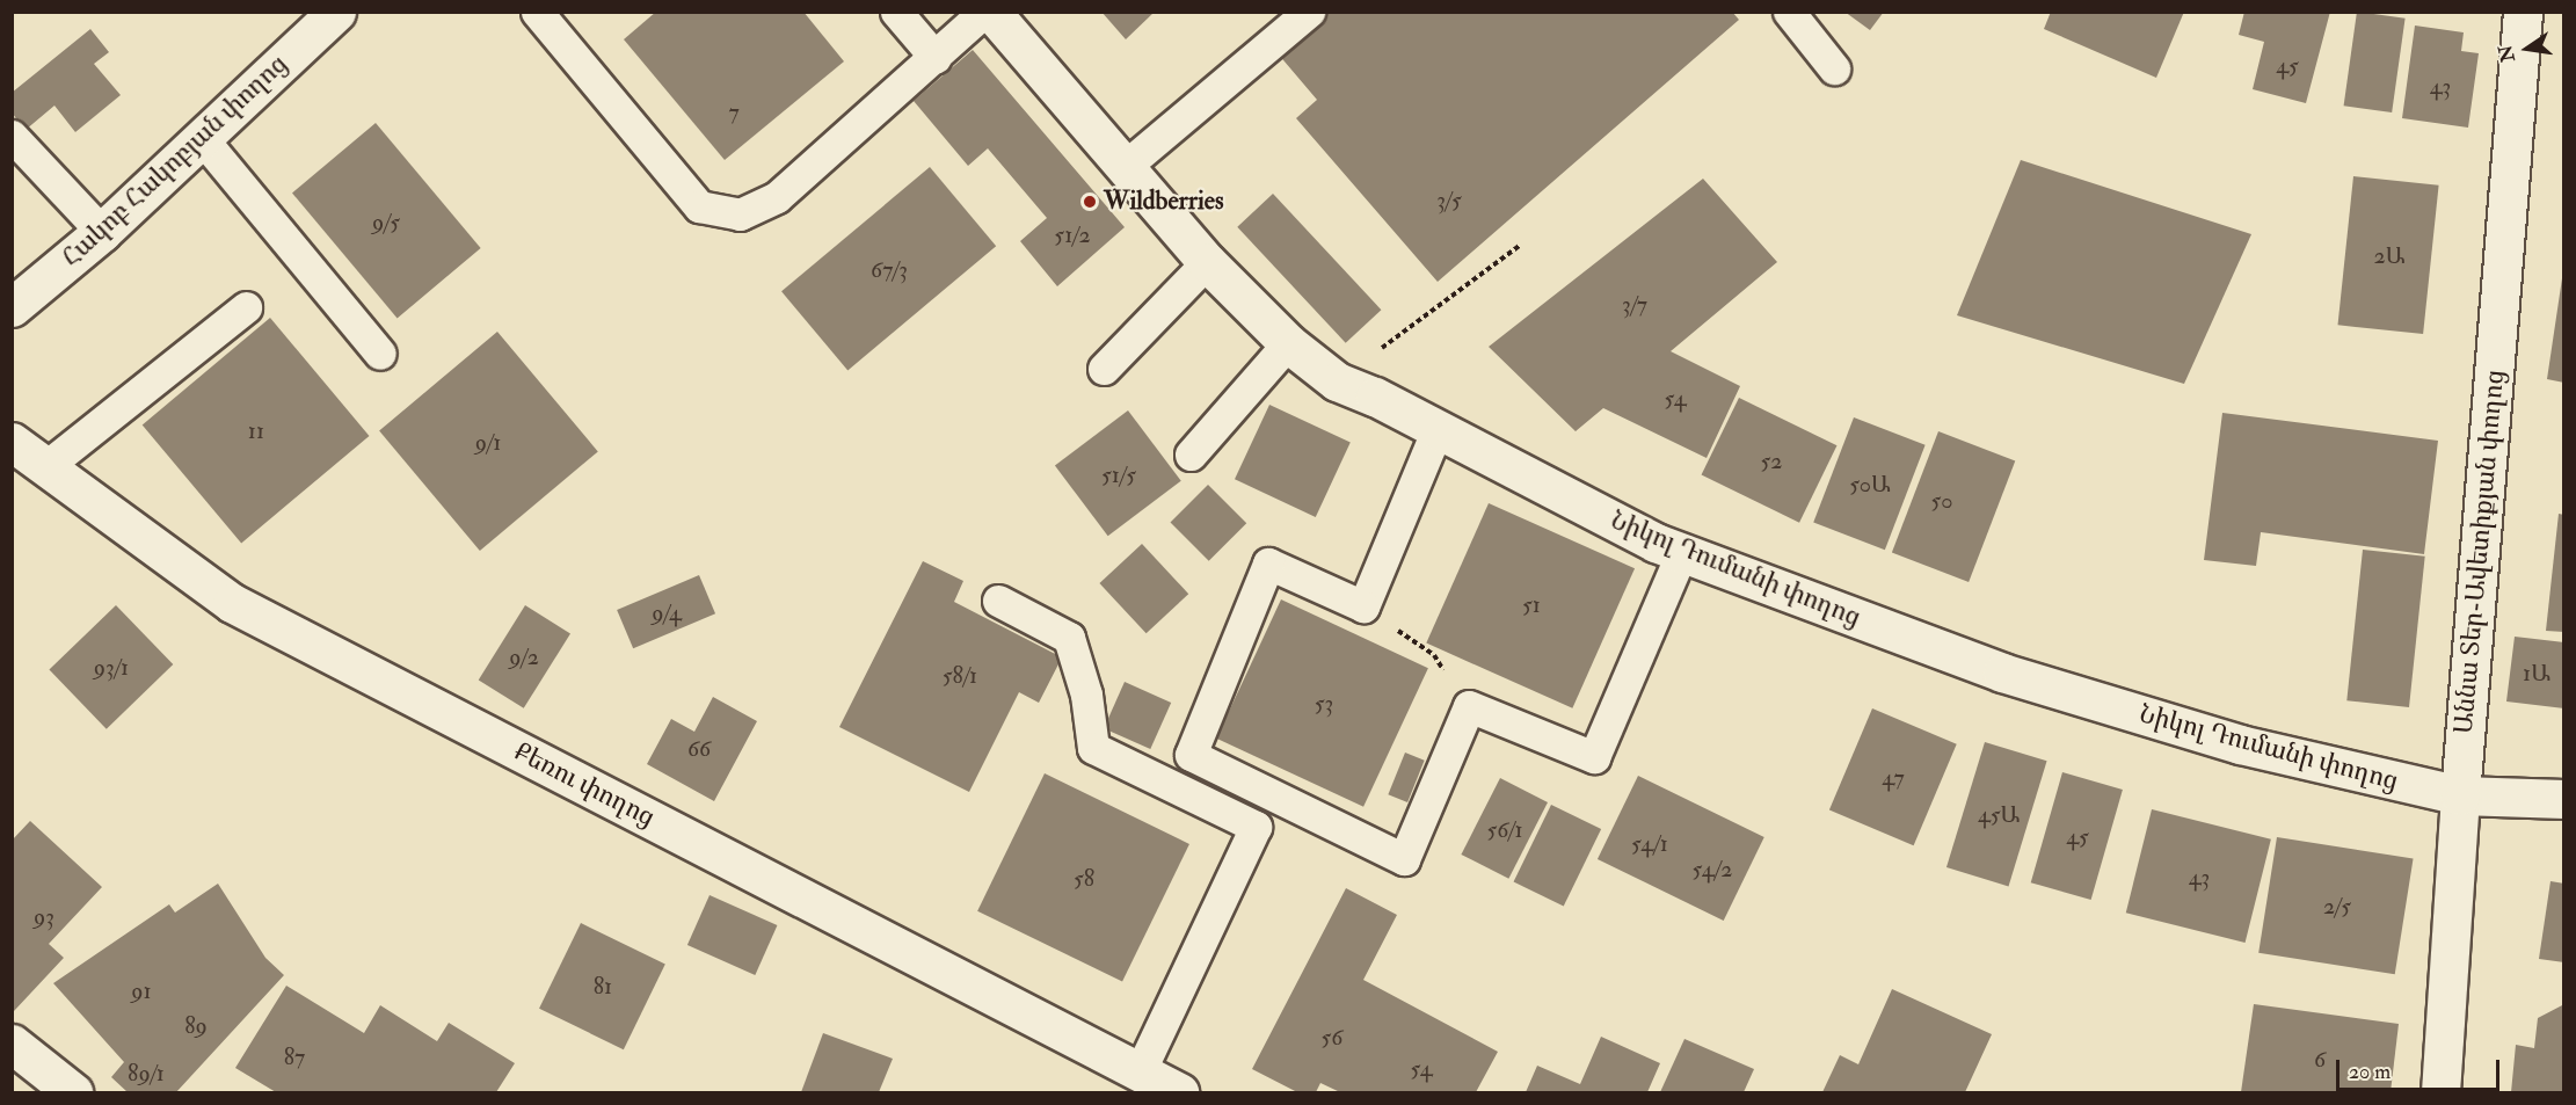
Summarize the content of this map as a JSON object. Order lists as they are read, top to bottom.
{
  "streets": {
    "street": [
      "Հակոբ Հակոբյան փողոց",
      "Աննա Տեր-Ավետիքյան փողոց",
      "Նիկոլ Դումանի փողոց",
      "Քեռու փողոց"
    ]
  },
  "crossings": [
    ["Աննա Տեր-Ավետիքյան փողոց", "Նիկոլ Դումանի փողոց"]
  ],
  "places": ["Wildberries"],
  "house_numbers": [
    "45",
    "43",
    "7",
    "3/5",
    "9/5",
    "51/2",
    "2Ա",
    "67/3",
    "3/7",
    "54",
    "11",
    "9/1",
    "52",
    "51/5",
    "50Ա",
    "50",
    "51",
    "9/4",
    "9/2",
    "93/1",
    "1Ա",
    "58/1",
    "53",
    "66",
    "47",
    "45Ա",
    "56/1",
    "45",
    "54/1",
    "54/2",
    "43",
    "58",
    "2/5",
    "93",
    "81",
    "91",
    "89",
    "56",
    "87",
    "6",
    "54",
    "89/1"
  ],
  "scale_bar": "20 m",
  "north": "left"
}
